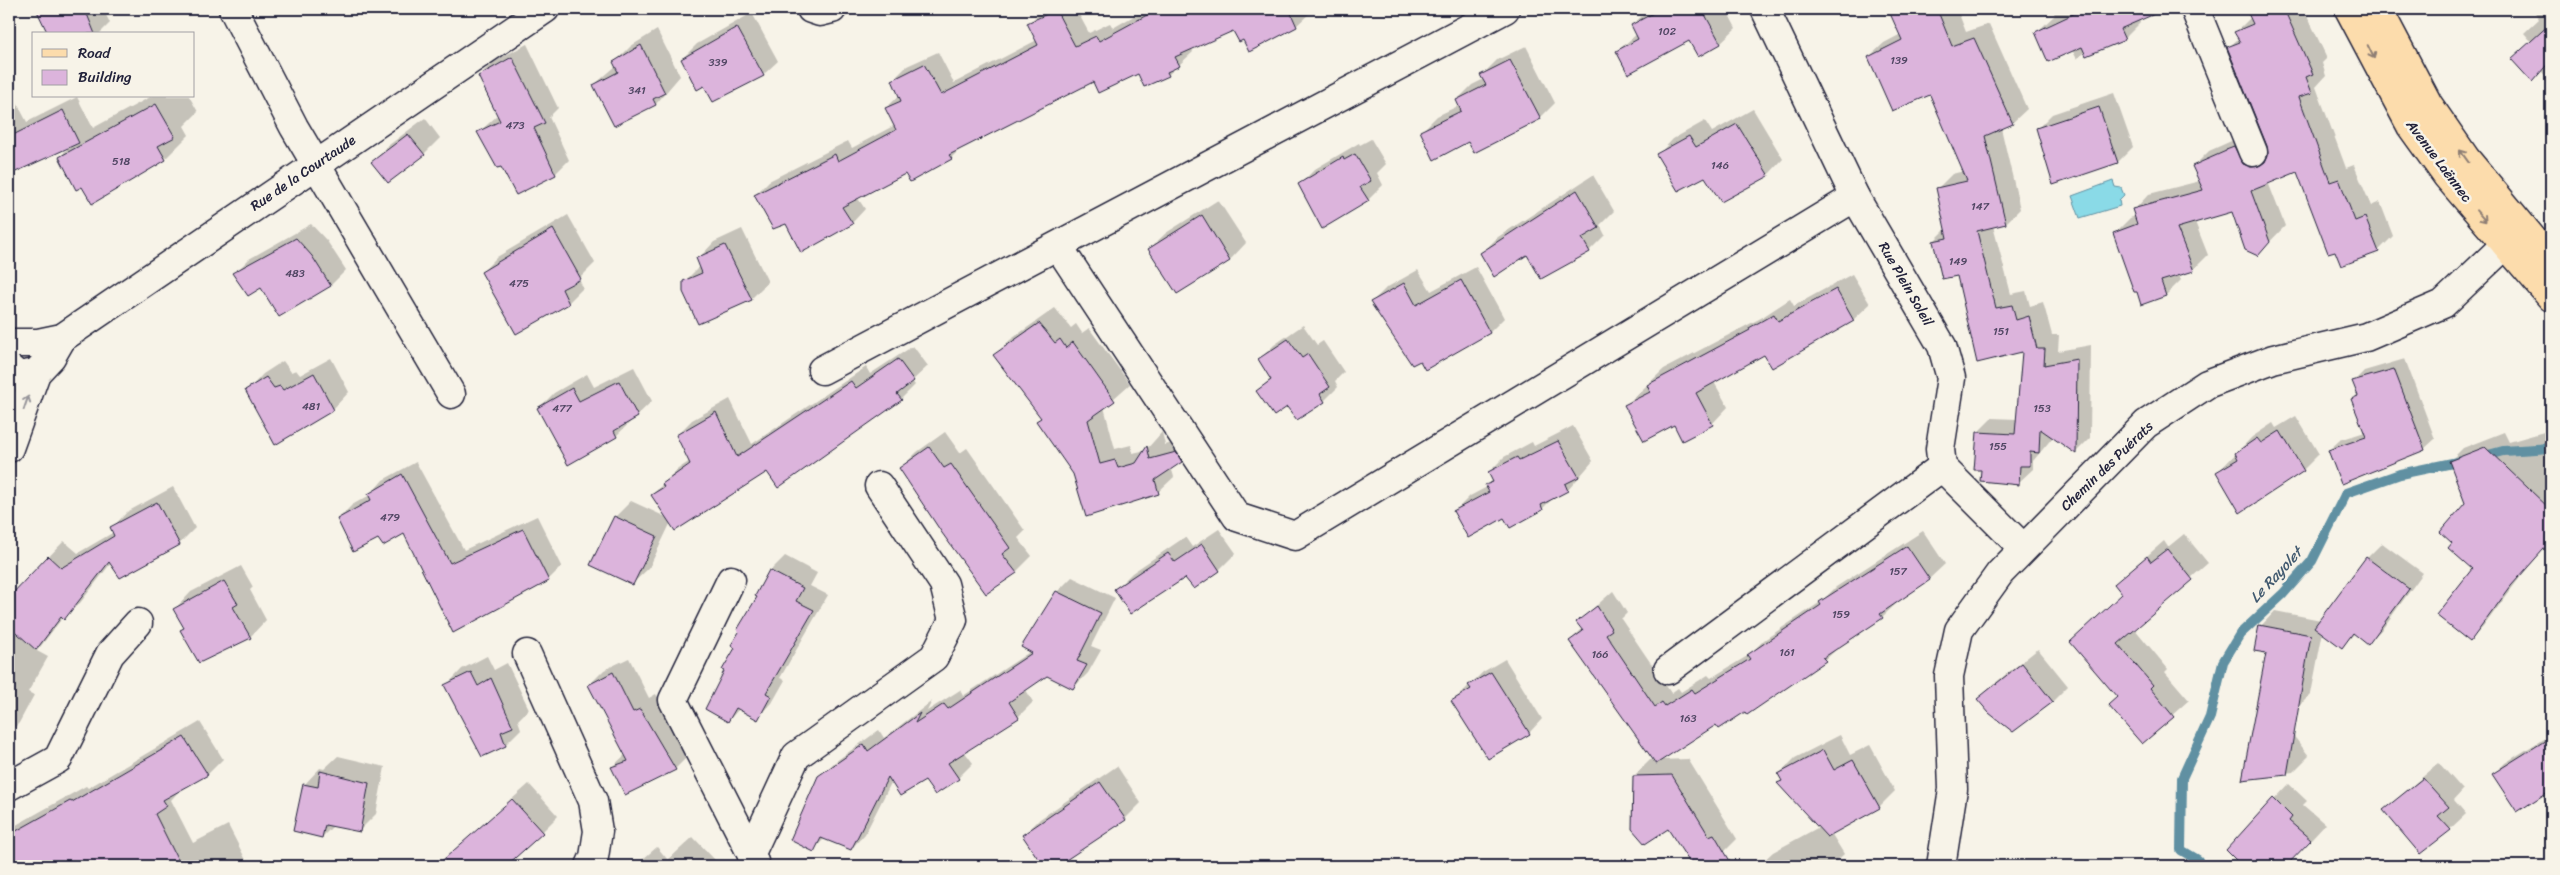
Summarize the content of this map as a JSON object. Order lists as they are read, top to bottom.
{
  "streets": {
    "main road": ["Avenue Laënnec"],
    "street": ["Rue de la Courtaude", "Rue Plein Soleil", "Chemin des Puérats"]
  },
  "crossings": [
    ["Avenue Laënnec", "Chemin des Puérats"]
  ],
  "water": ["Le Rayolet"],
  "house_numbers": [
    "102",
    "139",
    "339",
    "341",
    "473",
    "518",
    "146",
    "147",
    "149",
    "483",
    "475",
    "151",
    "481",
    "477",
    "153",
    "155",
    "479",
    "157",
    "159",
    "161",
    "166",
    "163"
  ],
  "legend": ["Road", "Building"]
}
